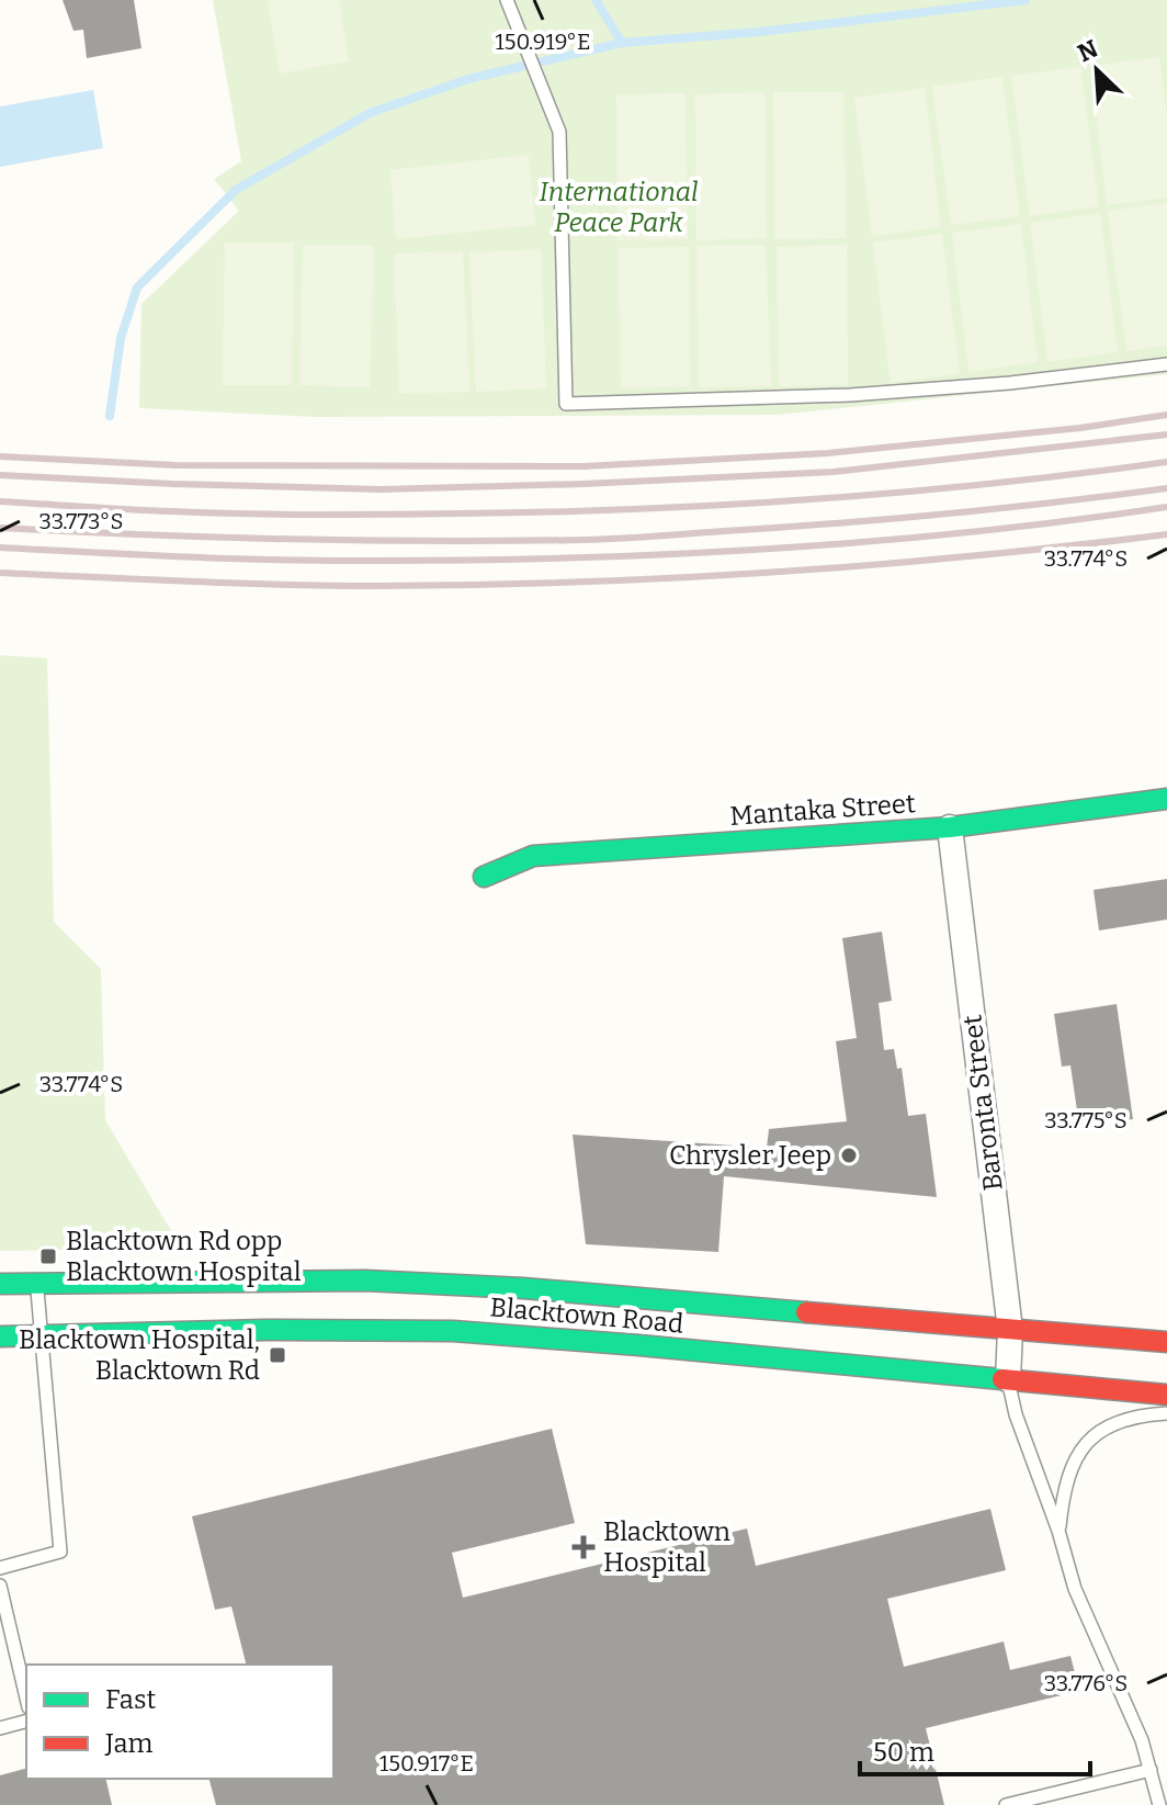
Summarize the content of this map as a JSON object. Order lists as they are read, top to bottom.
{
  "streets": {
    "main road": ["Mantaka Street", "Blacktown Road"],
    "street": ["Baronta Street"]
  },
  "crossings": [
    ["Mantaka Street", "Baronta Street"],
    ["Baronta Street", "Blacktown Road"]
  ],
  "parks": ["International Peace Park"],
  "places": {
    "other": ["Chrysler Jeep"],
    "transit": ["Blacktown Rd opp Blacktown Hospital", "Blacktown Hospital, Blacktown Rd"],
    "health": ["Blacktown Hospital"]
  },
  "legend": ["Fast", "Jam"],
  "scale_bar": "50 m",
  "north": "top left",
  "coordinates": [
    "150.919°E",
    "33.773°S",
    "33.774°S",
    "33.775°S",
    "33.776°S",
    "150.917°E"
  ]
}
